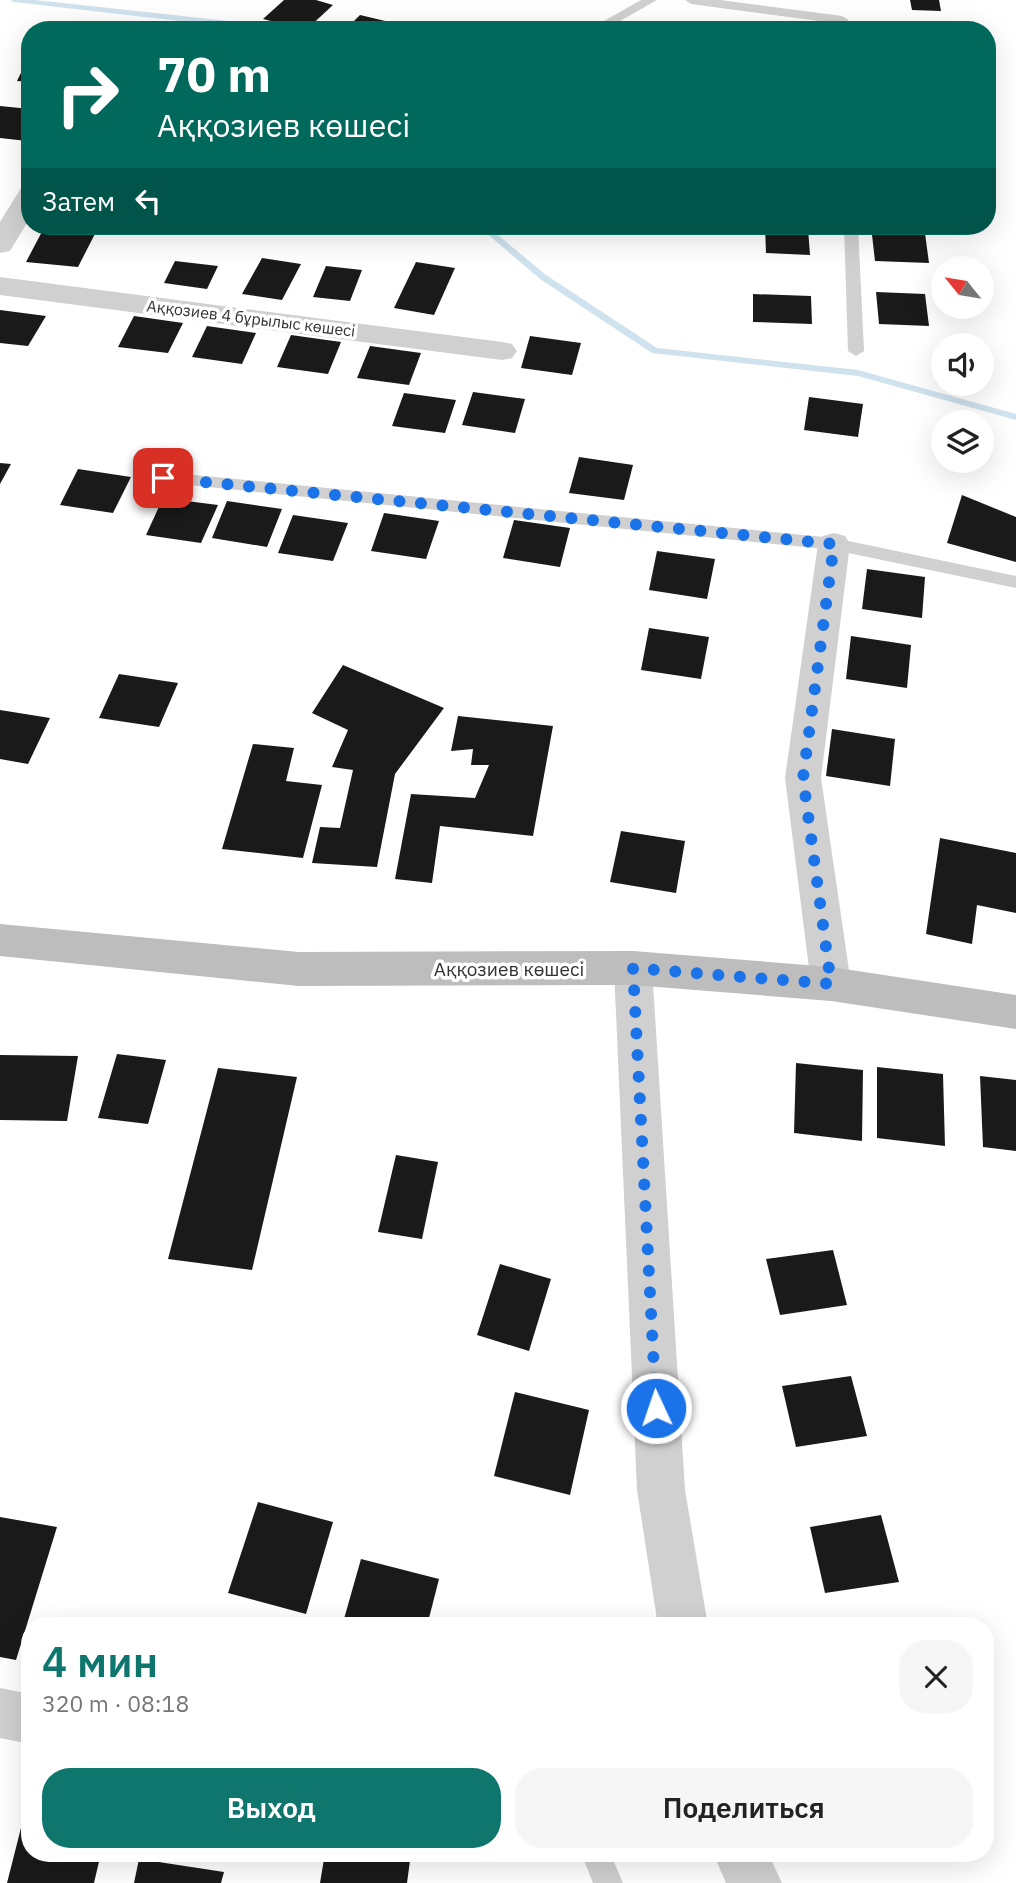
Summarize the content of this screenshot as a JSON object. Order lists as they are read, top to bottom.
{
  "streets": {
    "main road": ["Аққозиев көшесі"],
    "street": ["Аққозиев 4 бұрылыс көшесі"]
  },
  "north": "top left",
  "page": {
    "turn": ["70 m", "Аққозиев көшесі"],
    "then": "Затем",
    "heading": ["4 мин", "320 m · 08:18"],
    "buttons": ["Выход", "Поделиться"]
  }
}
